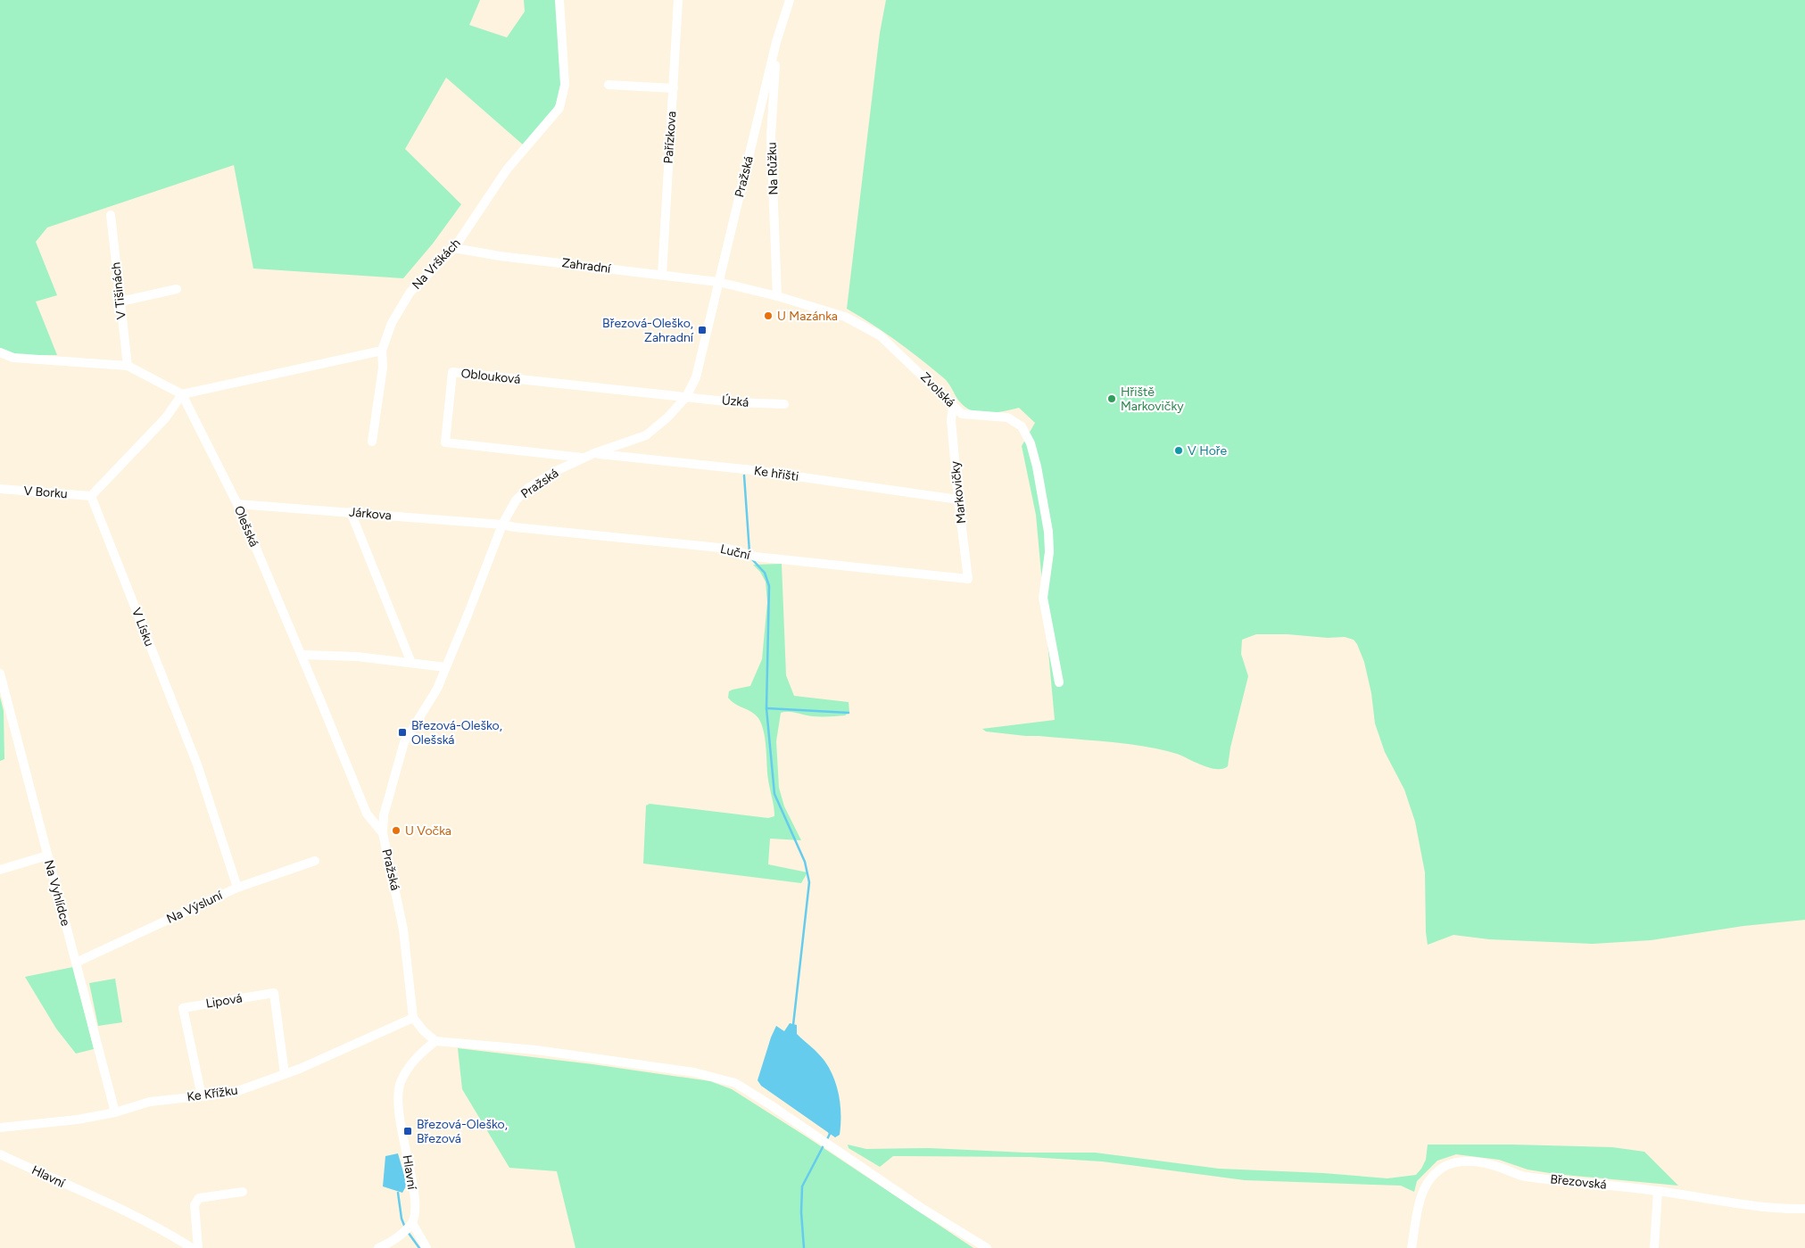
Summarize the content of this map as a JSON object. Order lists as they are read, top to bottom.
{
  "streets": {
    "street": [
      "Pařízkova",
      "Na Růžku",
      "Pražská",
      "Na Vrškách",
      "Zahradní",
      "V Tišinách",
      "Oblouková",
      "Zvolská",
      "Úzká",
      "Ke hřišti",
      "V Borku",
      "Markovičky",
      "Járkova",
      "Olešská",
      "Luční",
      "V Lísku",
      "Na Vyhlídce",
      "Na Výsluní",
      "Lipová",
      "Ke Křížku",
      "Hlavní",
      "Březovská"
    ]
  },
  "crossings": [
    ["Pařízkova", "Zahradní"],
    ["Na Růžku", "Pražská"],
    ["Na Růžku", "Zvolská"],
    ["Pražská", "Zahradní"],
    ["Pražská", "Oblouková"],
    ["Pražská", "Zvolská"],
    ["Pražská", "Úzká"],
    ["Pražská", "Ke hřišti"],
    ["Pražská", "Járkova"],
    ["Pražská", "Olešská"],
    ["Pražská", "Luční"],
    ["Pražská", "Ke Křížku"],
    ["Na Vrškách", "Zahradní"],
    ["Zahradní", "Zvolská"],
    ["Oblouková", "Úzká"],
    ["Zvolská", "Markovičky"],
    ["Ke hřišti", "Markovičky"],
    ["V Borku", "V Lísku"],
    ["Markovičky", "Luční"],
    ["Járkova", "Olešská"],
    ["Járkova", "Luční"],
    ["V Lísku", "Na Výsluní"],
    ["Na Vyhlídce", "Na Výsluní"],
    ["Na Vyhlídce", "Ke Křížku"],
    ["Lipová", "Ke Křížku"]
  ],
  "places": {
    "other": [
      "U Mazánka",
      "Hřiště Markovičky",
      "V Hoře",
      "U Vočka"
    ],
    "transit": ["Březová-Oleško, Zahradní", "Březová-Oleško, Olešská", "Březová-Oleško, Březová"]
  }
}
